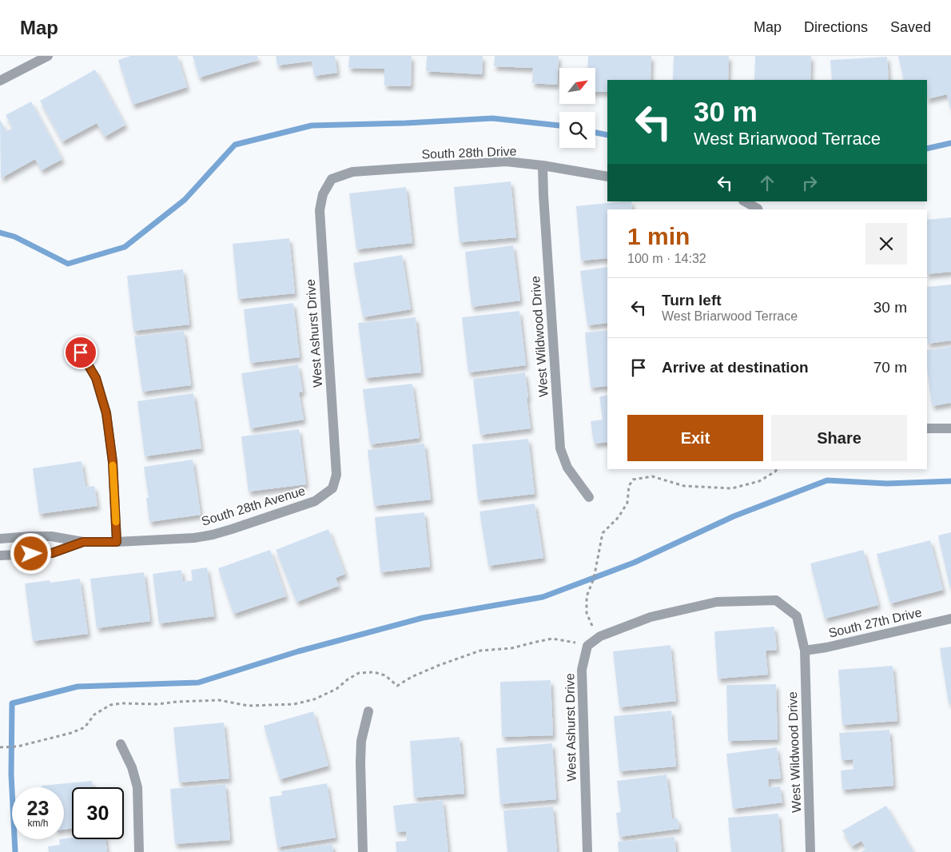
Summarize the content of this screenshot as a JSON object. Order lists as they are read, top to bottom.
{
  "streets": {
    "street": [
      "South 28th Drive",
      "West Ashurst Drive",
      "West Wildwood Drive",
      "South 28th Avenue",
      "South 27th Drive"
    ]
  },
  "crossings": [
    ["South 28th Drive", "West Ashurst Drive"],
    ["South 28th Drive", "West Wildwood Drive"],
    ["West Ashurst Drive", "South 28th Avenue"],
    ["West Wildwood Drive", "South 27th Drive"]
  ],
  "north": "top right",
  "page": {
    "header": "Map",
    "nav": ["Map", "Directions", "Saved"],
    "turn": ["30 m", "West Briarwood Terrace"],
    "heading": ["1 min", "100 m · 14:32"],
    "list": [
      {
        "name": "Turn left",
        "note": "West Briarwood Terrace",
        "value": "30 m"
      },
      {
        "name": "Arrive at destination",
        "value": "70 m"
      }
    ],
    "buttons": ["Exit", "Share"],
    "speed": "23 km/h",
    "limit": "30"
  }
}
